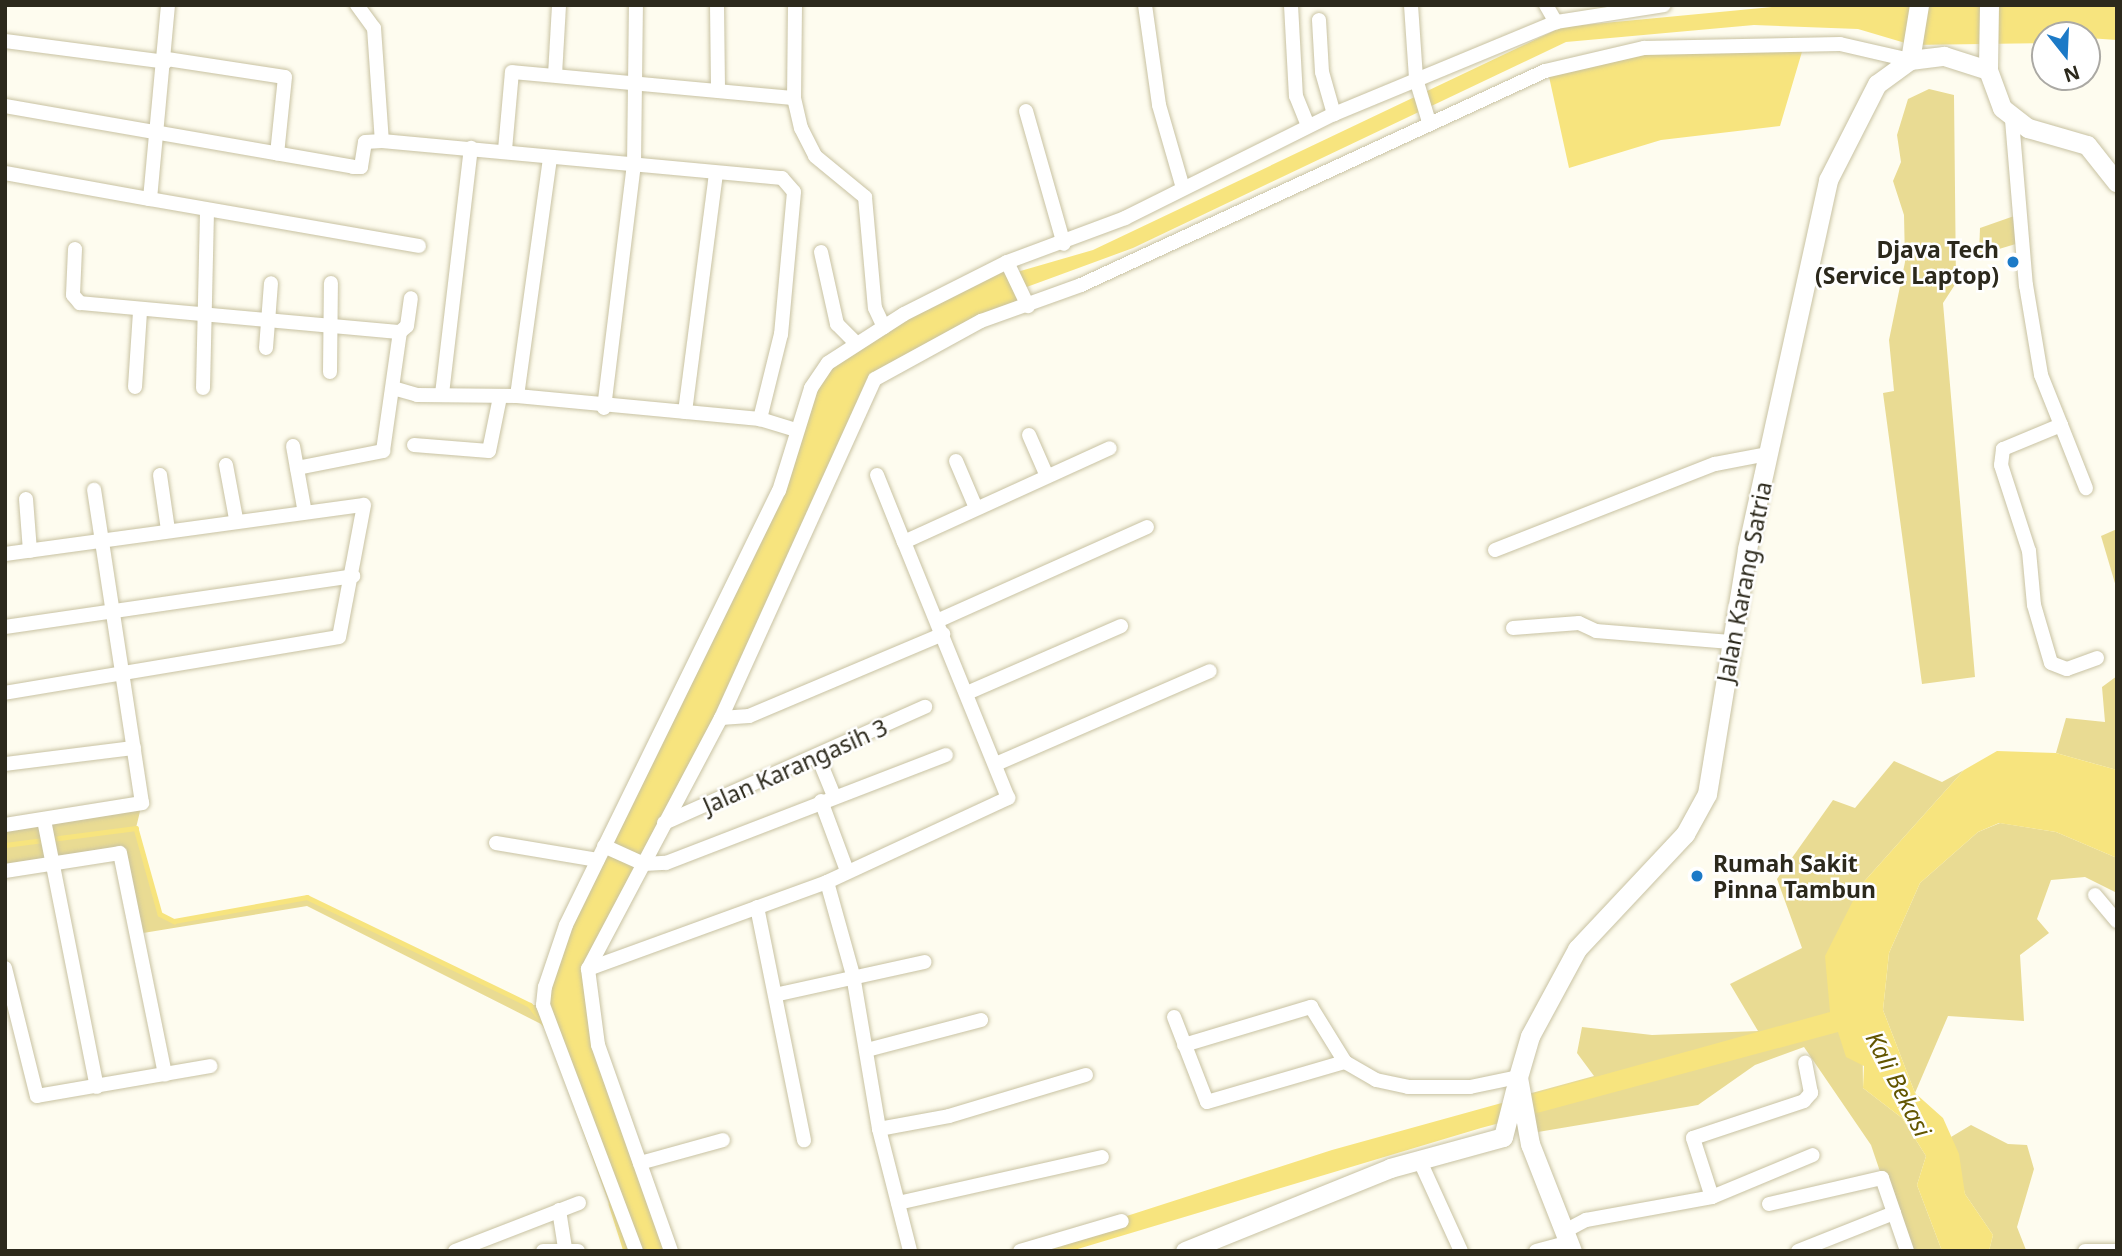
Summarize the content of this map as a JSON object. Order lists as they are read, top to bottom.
{
  "streets": {
    "street": ["Jalan Karang Satria", "Jalan Karangasih 3"]
  },
  "water": ["Kali Bekasi"],
  "places": ["Djava Tech (Service Laptop)", "Rumah Sakit Pinna Tambun"],
  "north": "bottom"
}
